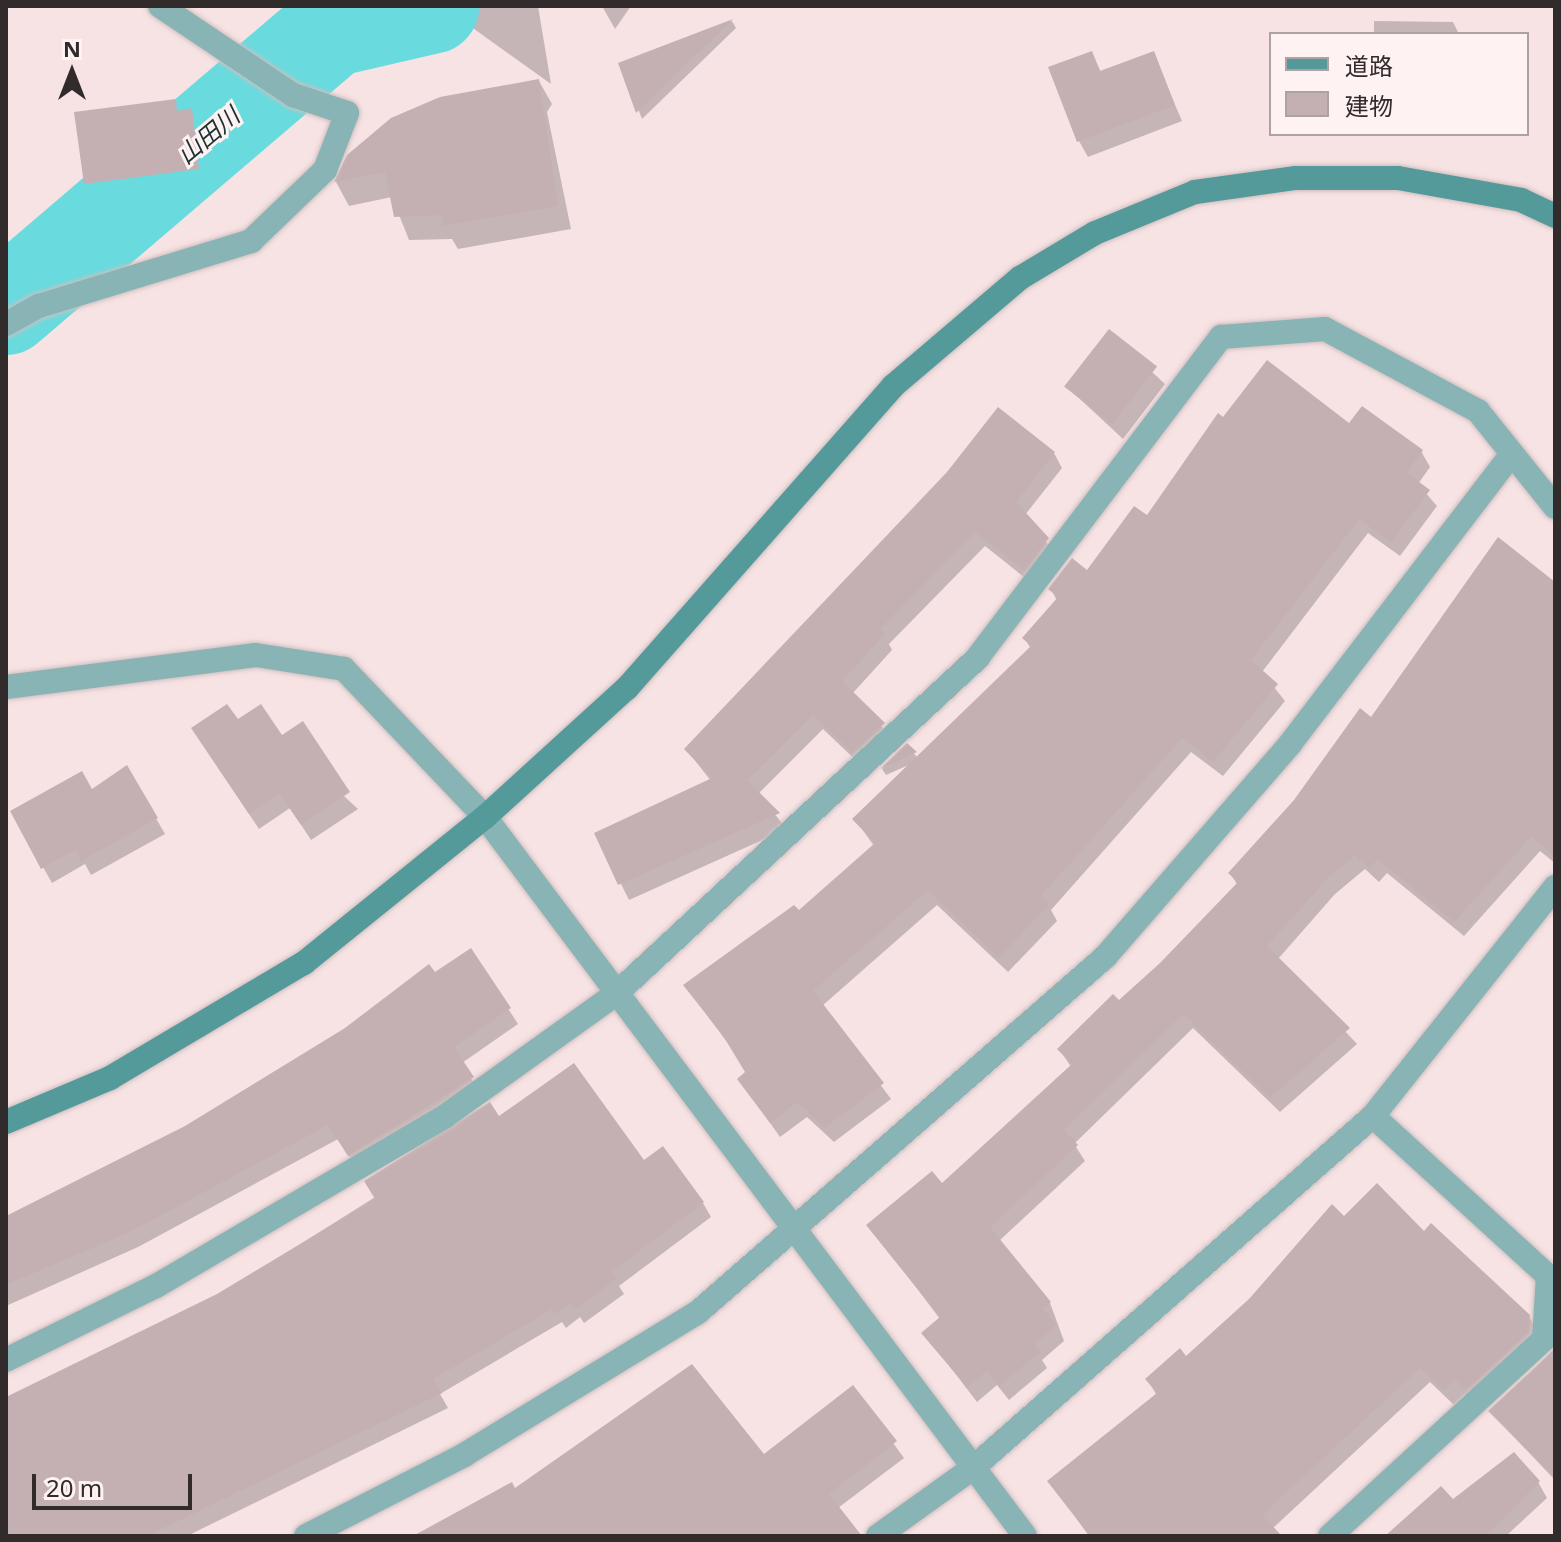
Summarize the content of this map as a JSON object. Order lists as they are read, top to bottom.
{
  "water": ["山田川"],
  "legend": ["道路", "建物"],
  "scale_bar": "20 m",
  "north": "top"
}
